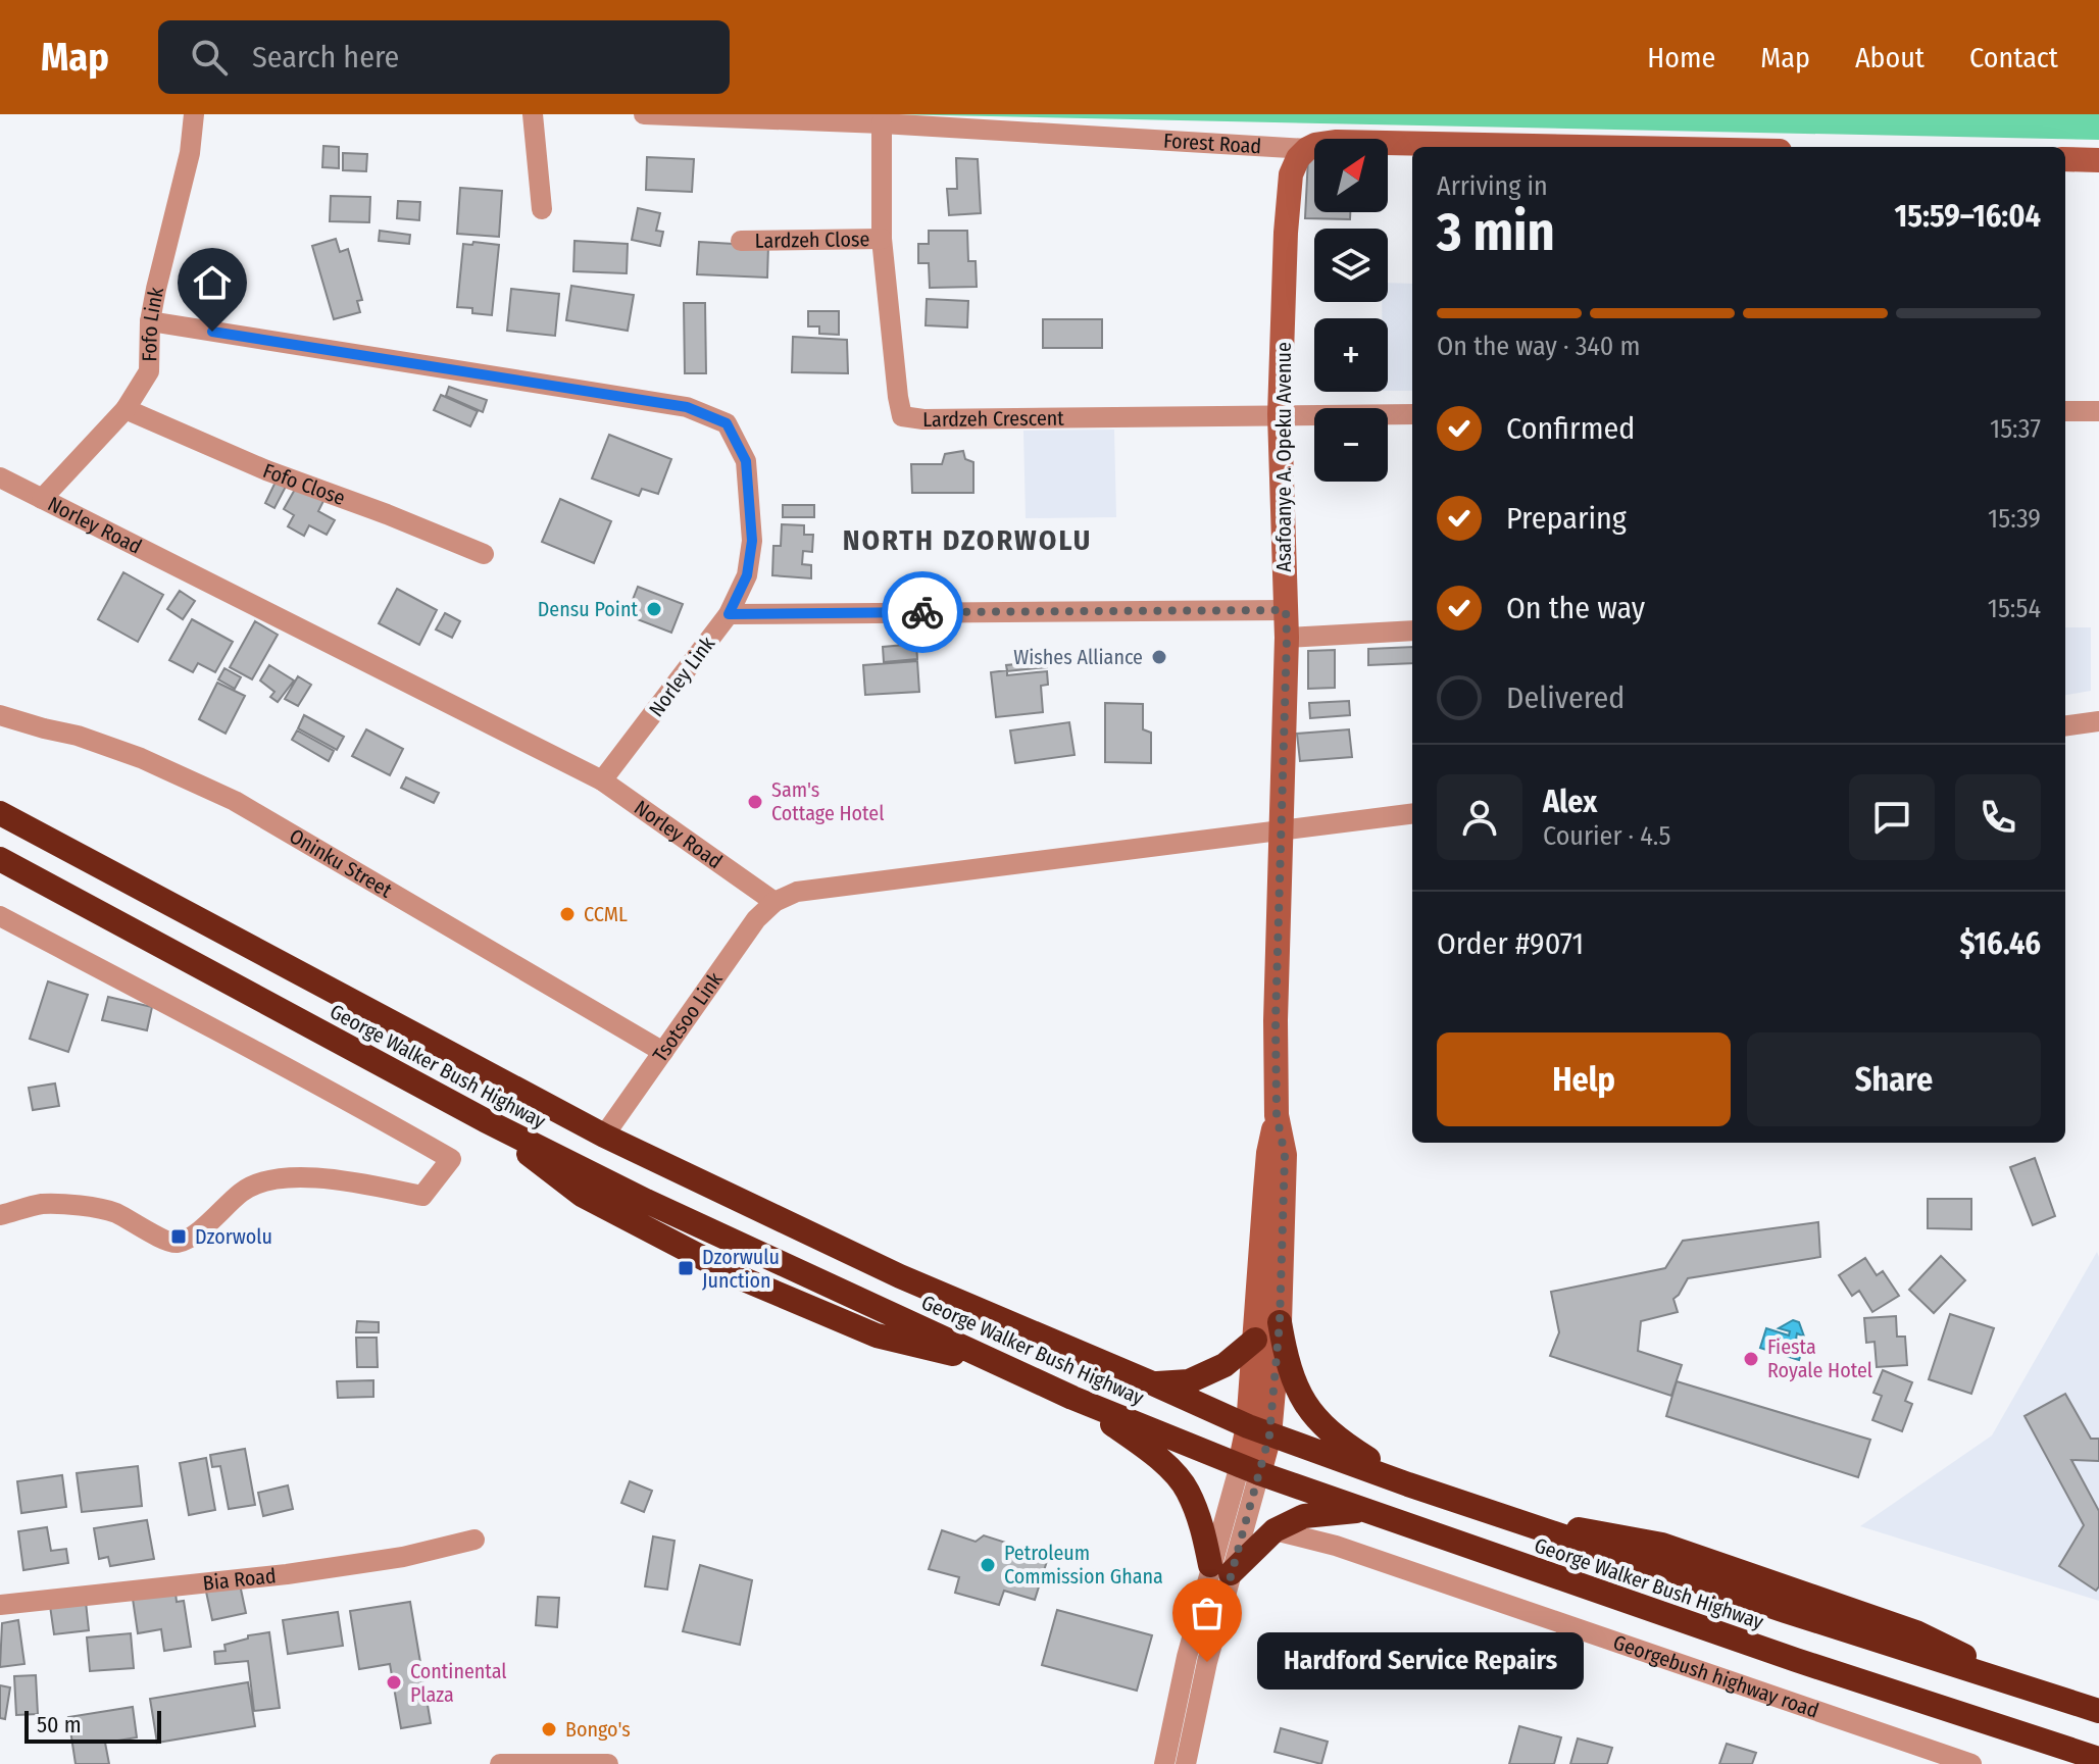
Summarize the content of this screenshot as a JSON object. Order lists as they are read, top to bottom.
{
  "streets": {
    "highway": ["George Walker Bush Highway"],
    "main road": ["Forest Road", "Asafoanye A. Opeku Avenue"],
    "street": [
      "Lardzeh Close",
      "Fofo Link",
      "Lardzeh Crescent",
      "Fofo Close",
      "Norley Road",
      "Norley Link",
      "Oninku Street",
      "Tsotsoo Link",
      "Bia Road",
      "Georgebush highway road"
    ]
  },
  "crossings": [
    ["Forest Road", "Lardzeh Crescent"],
    ["Forest Road", "Asafoanye A. Opeku Avenue"],
    ["Lardzeh Close", "Lardzeh Crescent"],
    ["Fofo Link", "Fofo Close"],
    ["Fofo Link", "Norley Road"],
    ["Fofo Link", "Norley Link"],
    ["Lardzeh Crescent", "Asafoanye A. Opeku Avenue"],
    ["Asafoanye A. Opeku Avenue", "George Walker Bush Highway"],
    ["Norley Road", "Norley Link"],
    ["Norley Road", "Tsotsoo Link"],
    ["Oninku Street", "Tsotsoo Link"],
    ["Tsotsoo Link", "George Walker Bush Highway"]
  ],
  "districts": ["NORTH DZORWOLU"],
  "places": {
    "other": [
      "Densu Point",
      "Wishes Alliance",
      "Sam's Cottage Hotel",
      "CCML",
      "Fiesta Royale Hotel",
      "Petroleum Commission Ghana",
      "Hardford Service Repairs",
      "Continental Plaza",
      "Bongo's"
    ],
    "transit": ["Dzorwolu", "Dzorwulu Junction"]
  },
  "scale_bar": "50 m",
  "north": "top right",
  "page": {
    "header": "Map",
    "search": "Search here",
    "nav": [
      "Home",
      "Map",
      "About",
      "Contact"
    ],
    "map_buttons": ["+", "−"],
    "heading": ["3 min", "Arriving in", "15:59–16:04"],
    "panel": [
      "Alex",
      "Courier · 4.5",
      "Order #9071",
      "$16.46"
    ],
    "bar": "On the way · 340 m",
    "list": [
      ["Confirmed", "15:37"],
      ["Preparing", "15:39"],
      ["On the way", "15:54"],
      "Delivered"
    ],
    "buttons": ["Help", "Share"],
    "bubble": "Hardford Service Repairs",
    "scale": "50 m"
  }
}
